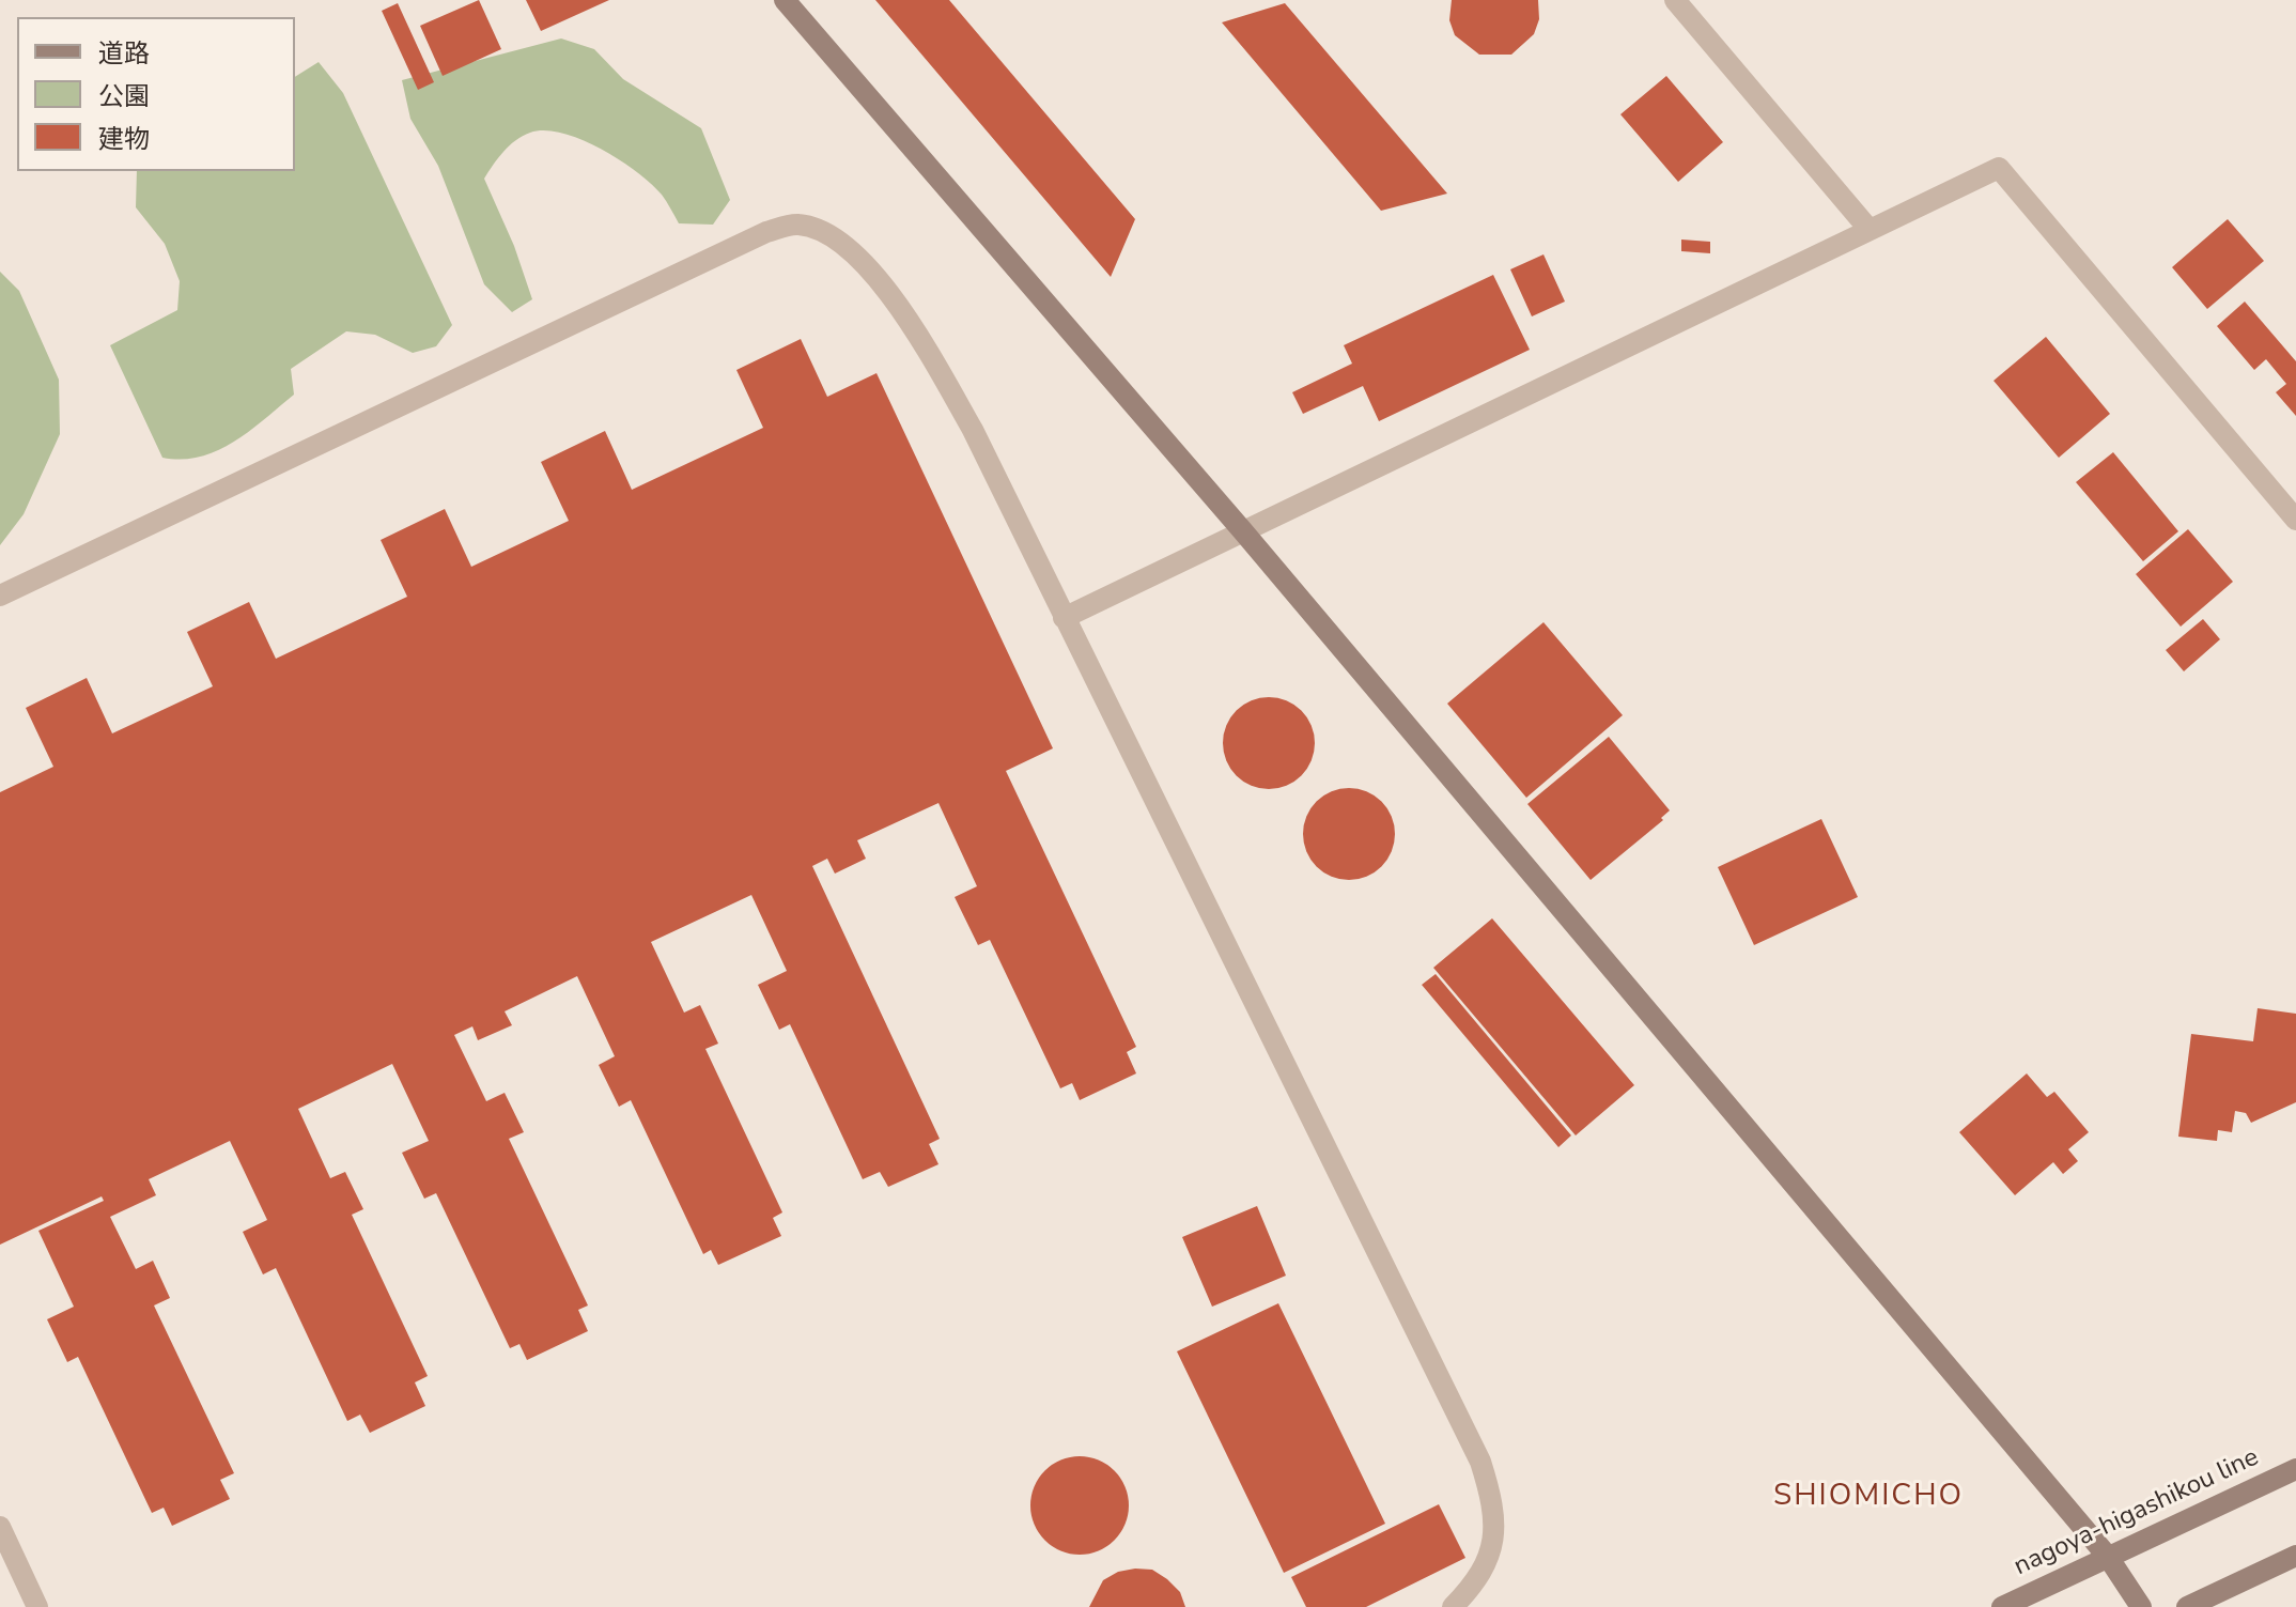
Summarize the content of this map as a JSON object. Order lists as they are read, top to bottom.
{
  "streets": {
    "street": ["nagoya-higashikou line"]
  },
  "districts": ["SHIOMICHO"],
  "legend": ["道路", "公園", "建物"]
}
